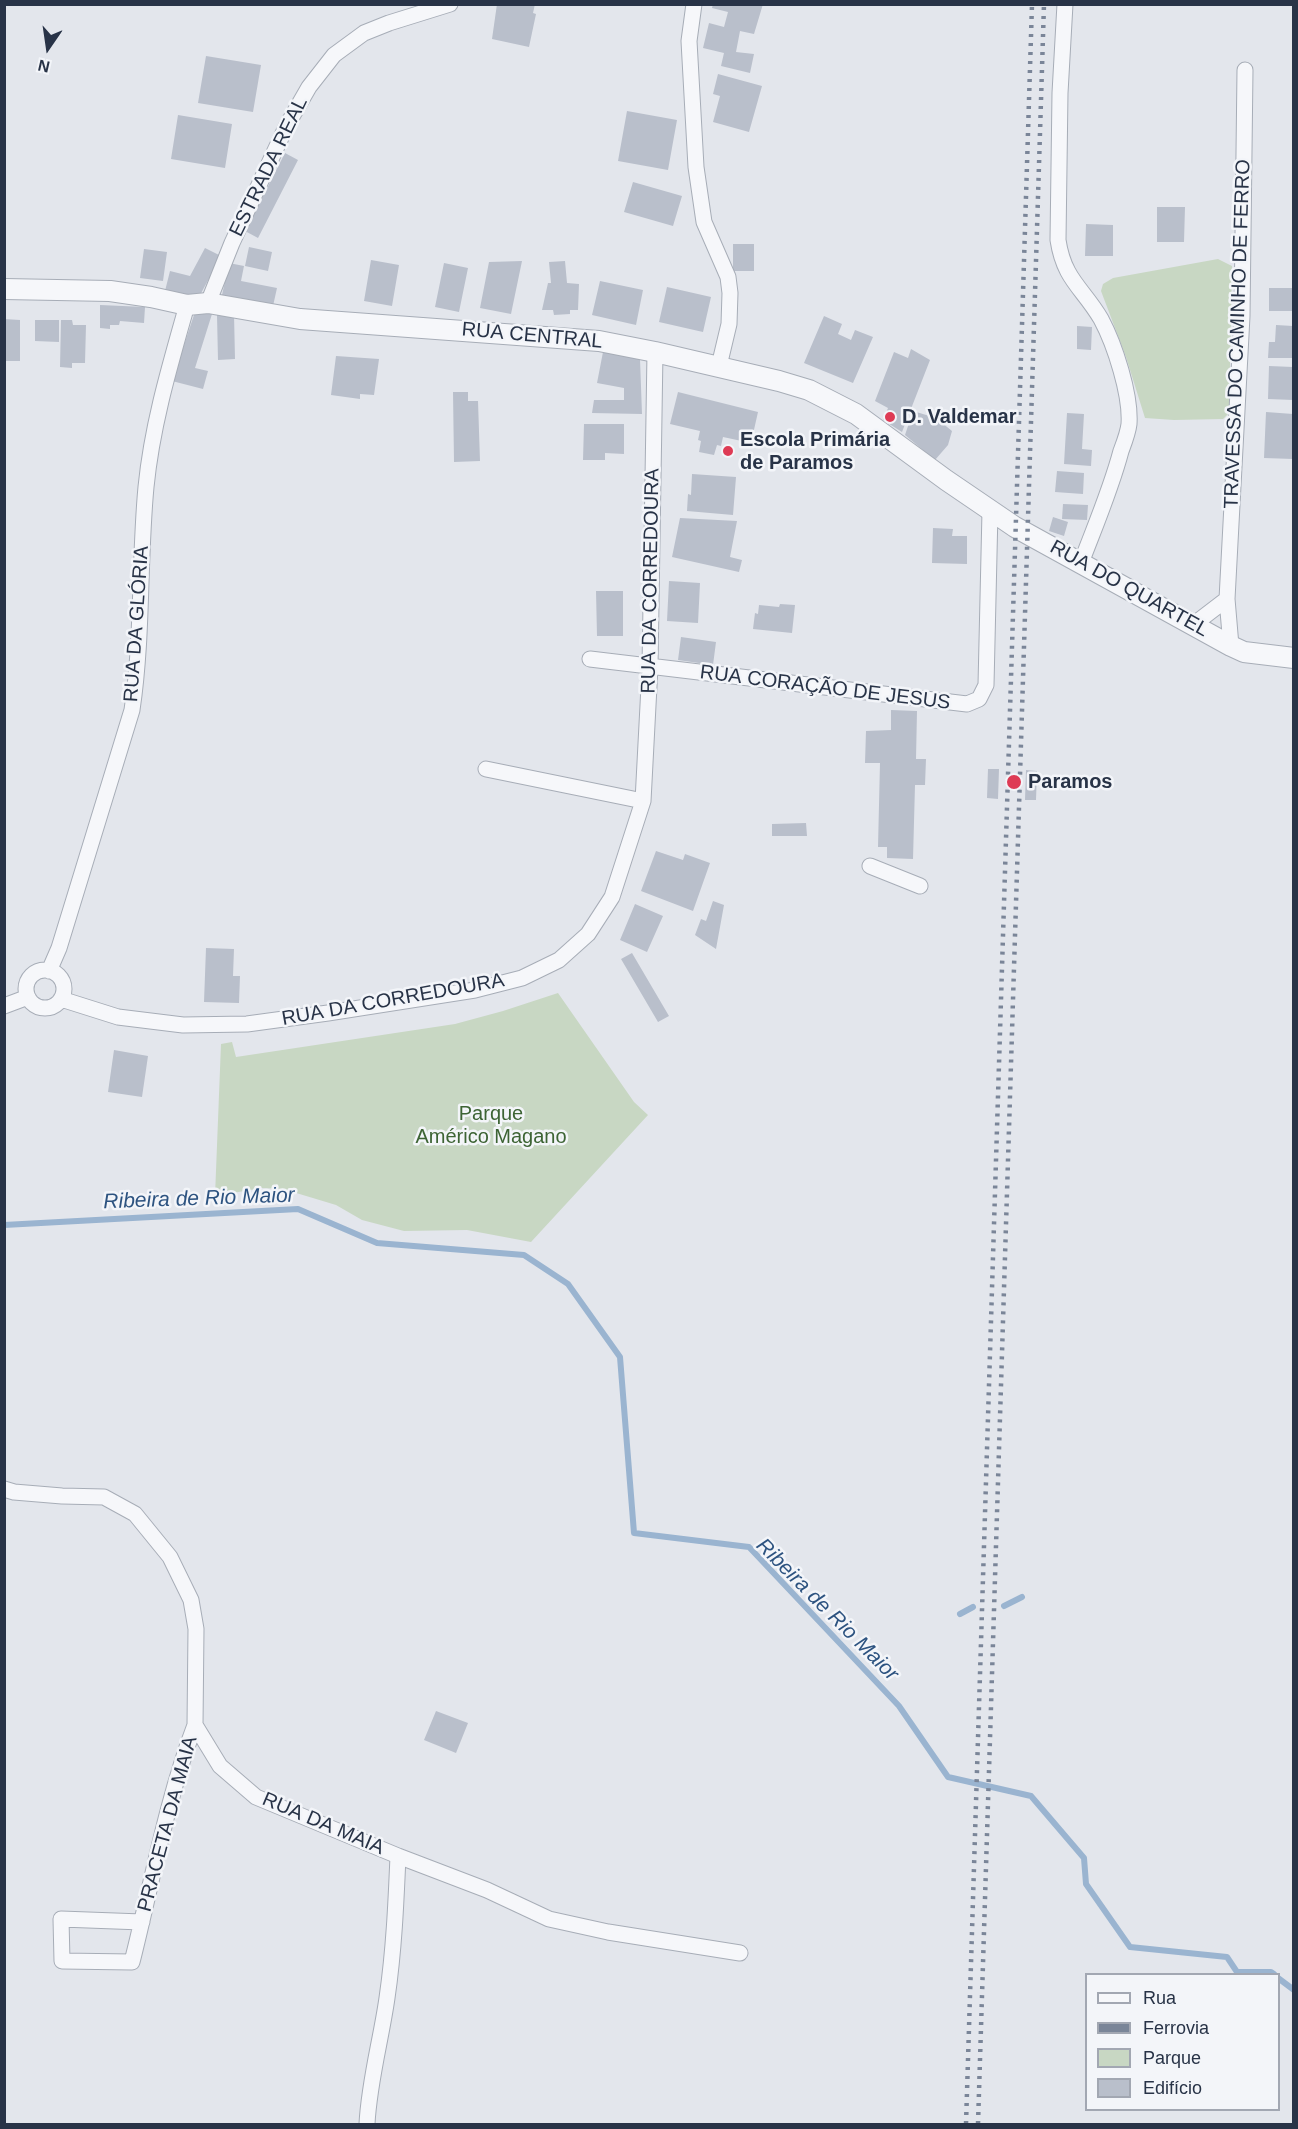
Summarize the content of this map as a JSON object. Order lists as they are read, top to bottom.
{
  "streets": {
    "street": [
      "ESTRADA REAL",
      "TRAVESSA DO CAMINHO DE FERRO",
      "RUA CENTRAL",
      "RUA DA CORREDOURA",
      "RUA DO QUARTEL",
      "RUA DA GLÓRIA",
      "RUA CORAÇÃO DE JESUS",
      "PRACETA DA MAIA",
      "RUA DA MAIA"
    ]
  },
  "crossings": [
    ["ESTRADA REAL", "RUA CENTRAL"],
    ["TRAVESSA DO CAMINHO DE FERRO", "RUA DO QUARTEL"],
    ["RUA CENTRAL", "RUA DA CORREDOURA"],
    ["RUA CENTRAL", "RUA DO QUARTEL"],
    ["RUA CENTRAL", "RUA DA GLÓRIA"],
    ["RUA CENTRAL", "RUA CORAÇÃO DE JESUS"],
    ["RUA DA CORREDOURA", "RUA DA GLÓRIA"],
    ["RUA DA CORREDOURA", "RUA CORAÇÃO DE JESUS"],
    ["PRACETA DA MAIA", "RUA DA MAIA"]
  ],
  "water": ["Ribeira de Rio Maior"],
  "parks": ["Parque Américo Magano"],
  "places": ["D. Valdemar", "Escola Primária de Paramos", "Paramos"],
  "legend": [
    "Rua",
    "Ferrovia",
    "Parque",
    "Edifício"
  ],
  "north": "bottom"
}
